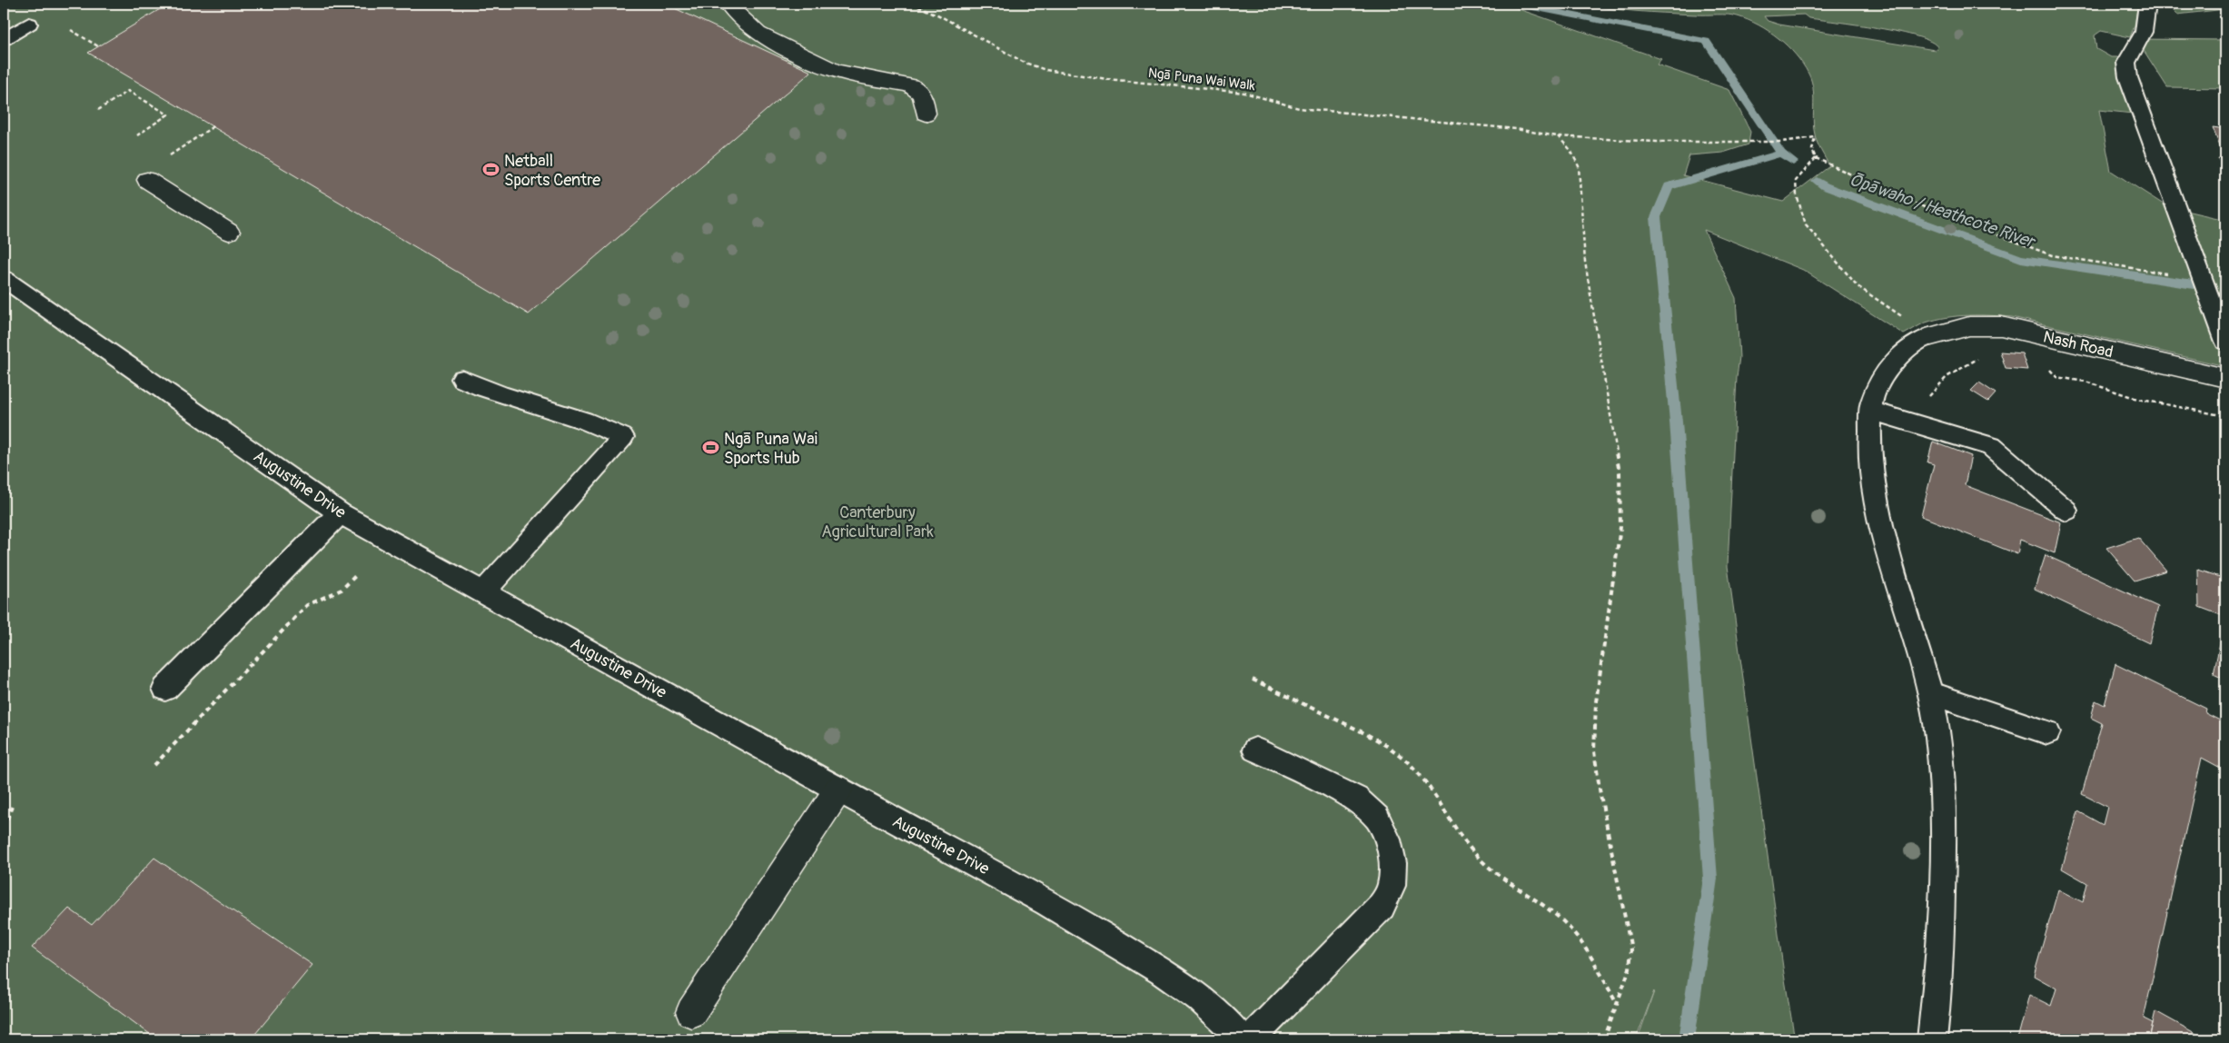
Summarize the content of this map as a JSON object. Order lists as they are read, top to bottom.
{
  "streets": {
    "street": ["Nash Road"],
    "lane": ["Augustine Drive"],
    "path": ["Ngā Puna Wai Walk"]
  },
  "water": ["Ōpāwaho / Heathcote River"],
  "parks": ["Canterbury Agricultural Park"],
  "places": {
    "sports": ["Netball Sports Centre", "Ngā Puna Wai Sports Hub"]
  }
}
